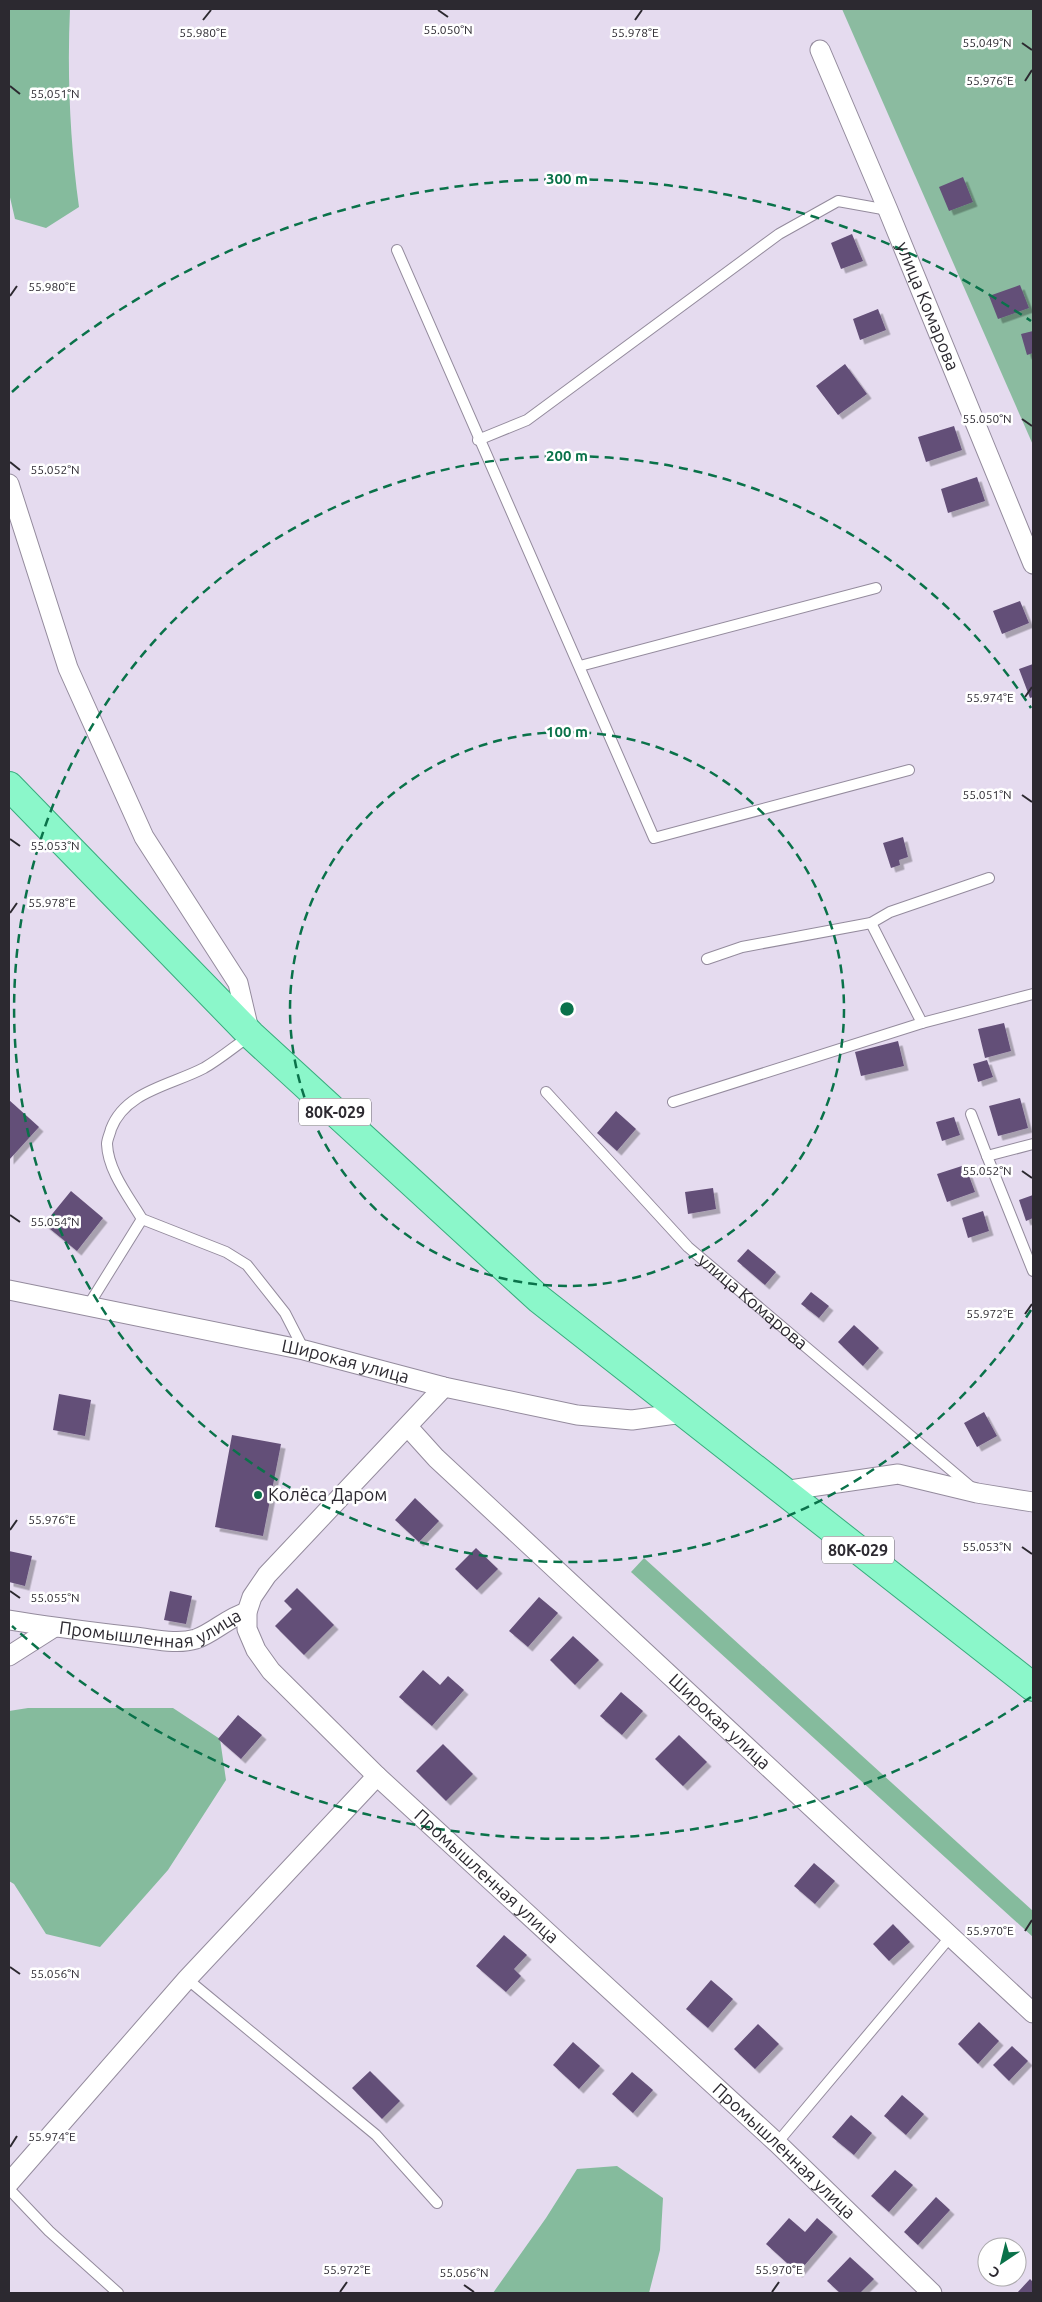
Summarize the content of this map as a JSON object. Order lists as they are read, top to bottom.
{
  "streets": {
    "main road": ["80К-029"],
    "street": ["улица Комарова", "Широкая улица", "Промышленная улица"]
  },
  "crossings": [
    ["80К-029", "Широкая улица"]
  ],
  "places": ["Колёса Даром"],
  "north": "bottom left",
  "coordinates": [
    "55.050°N",
    "55.980°E",
    "55.978°E",
    "55.049°N",
    "55.976°E",
    "55.051°N",
    "55.052°N",
    "55.974°E",
    "55.053°N",
    "55.054°N",
    "55.972°E",
    "55.055°N",
    "55.970°E",
    "55.056°N"
  ],
  "rings": ["300 m", "200 m", "100 m"]
}
